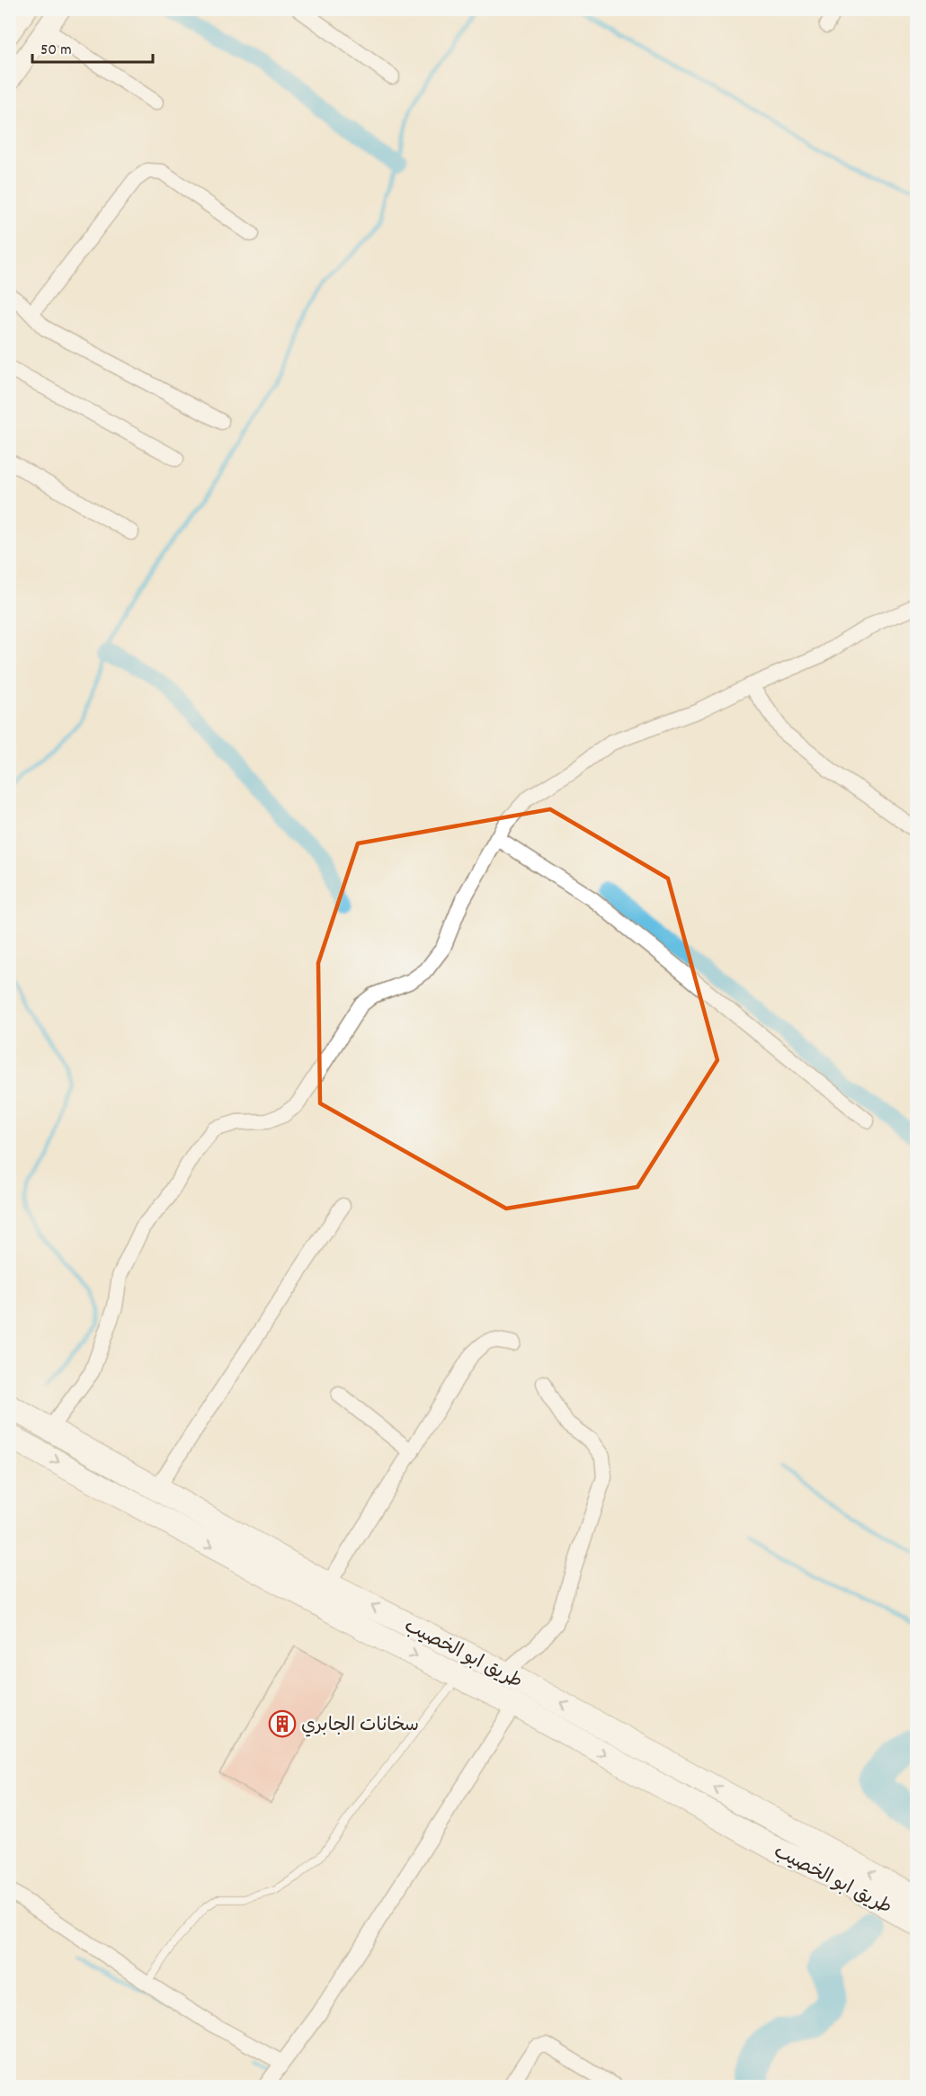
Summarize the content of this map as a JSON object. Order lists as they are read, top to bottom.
{
  "streets": {
    "main road": ["طريق ابو الخصيب"]
  },
  "places": {
    "building": ["سخانات الجابري"]
  },
  "scale_bar": "50 m"
}
